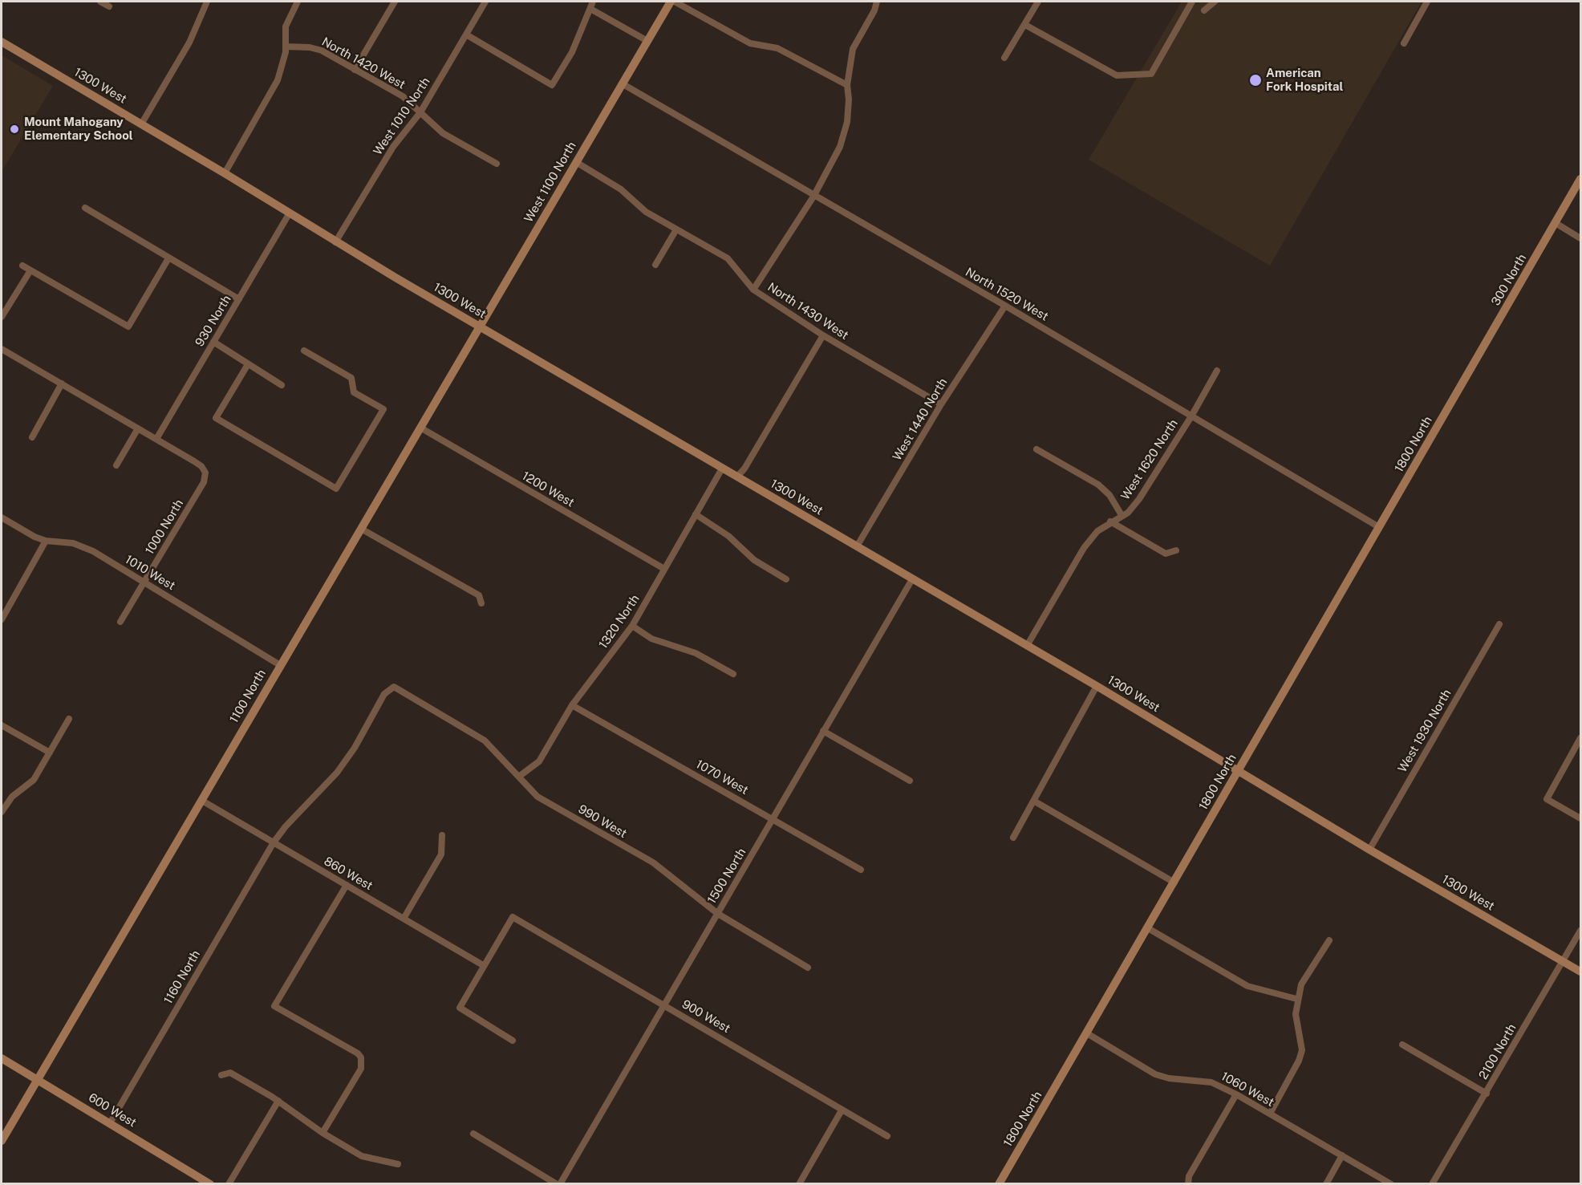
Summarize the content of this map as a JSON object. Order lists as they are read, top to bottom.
{
  "streets": {
    "street": [
      "North 1420 West",
      "1300 West",
      "West 1010 North",
      "West 1100 North",
      "300 North",
      "North 1520 West",
      "North 1430 West",
      "930 North",
      "West 1440 North",
      "1800 North",
      "West 1620 North",
      "1200 West",
      "1000 North",
      "1010 West",
      "1320 North",
      "1100 North",
      "West 1930 North",
      "1070 West",
      "990 West",
      "860 West",
      "1500 North",
      "1160 North",
      "900 West",
      "2100 North",
      "1060 West",
      "600 West"
    ]
  },
  "crossings": [
    ["North 1420 West", "West 1010 North"],
    ["1300 West", "West 1010 North"],
    ["1300 West", "West 1100 North"],
    ["1300 West", "930 North"],
    ["1300 West", "West 1440 North"],
    ["1300 West", "1800 North"],
    ["1300 West", "West 1620 North"],
    ["1300 West", "1320 North"],
    ["1300 West", "West 1930 North"],
    ["1300 West", "1500 North"],
    ["1300 West", "2100 North"],
    ["West 1100 North", "North 1520 West"],
    ["West 1100 North", "North 1430 West"],
    ["West 1100 North", "1100 North"],
    ["300 North", "1800 North"],
    ["North 1520 West", "West 1440 North"],
    ["North 1520 West", "1800 North"],
    ["North 1520 West", "West 1620 North"],
    ["North 1430 West", "West 1440 North"],
    ["930 North", "1000 North"],
    ["1800 North", "1060 West"],
    ["1200 West", "1320 North"],
    ["1200 West", "1100 North"],
    ["1000 North", "1010 West"],
    ["1010 West", "1100 North"],
    ["1320 North", "1070 West"],
    ["1320 North", "990 West"],
    ["1100 North", "860 West"],
    ["1100 North", "600 West"],
    ["1070 West", "1500 North"],
    ["990 West", "1500 North"],
    ["990 West", "1160 North"],
    ["860 West", "1160 North"],
    ["860 West", "900 West"],
    ["1500 North", "900 West"],
    ["1160 North", "600 West"]
  ],
  "places": ["American Fork Hospital", "Mount Mahogany Elementary School"]
}
